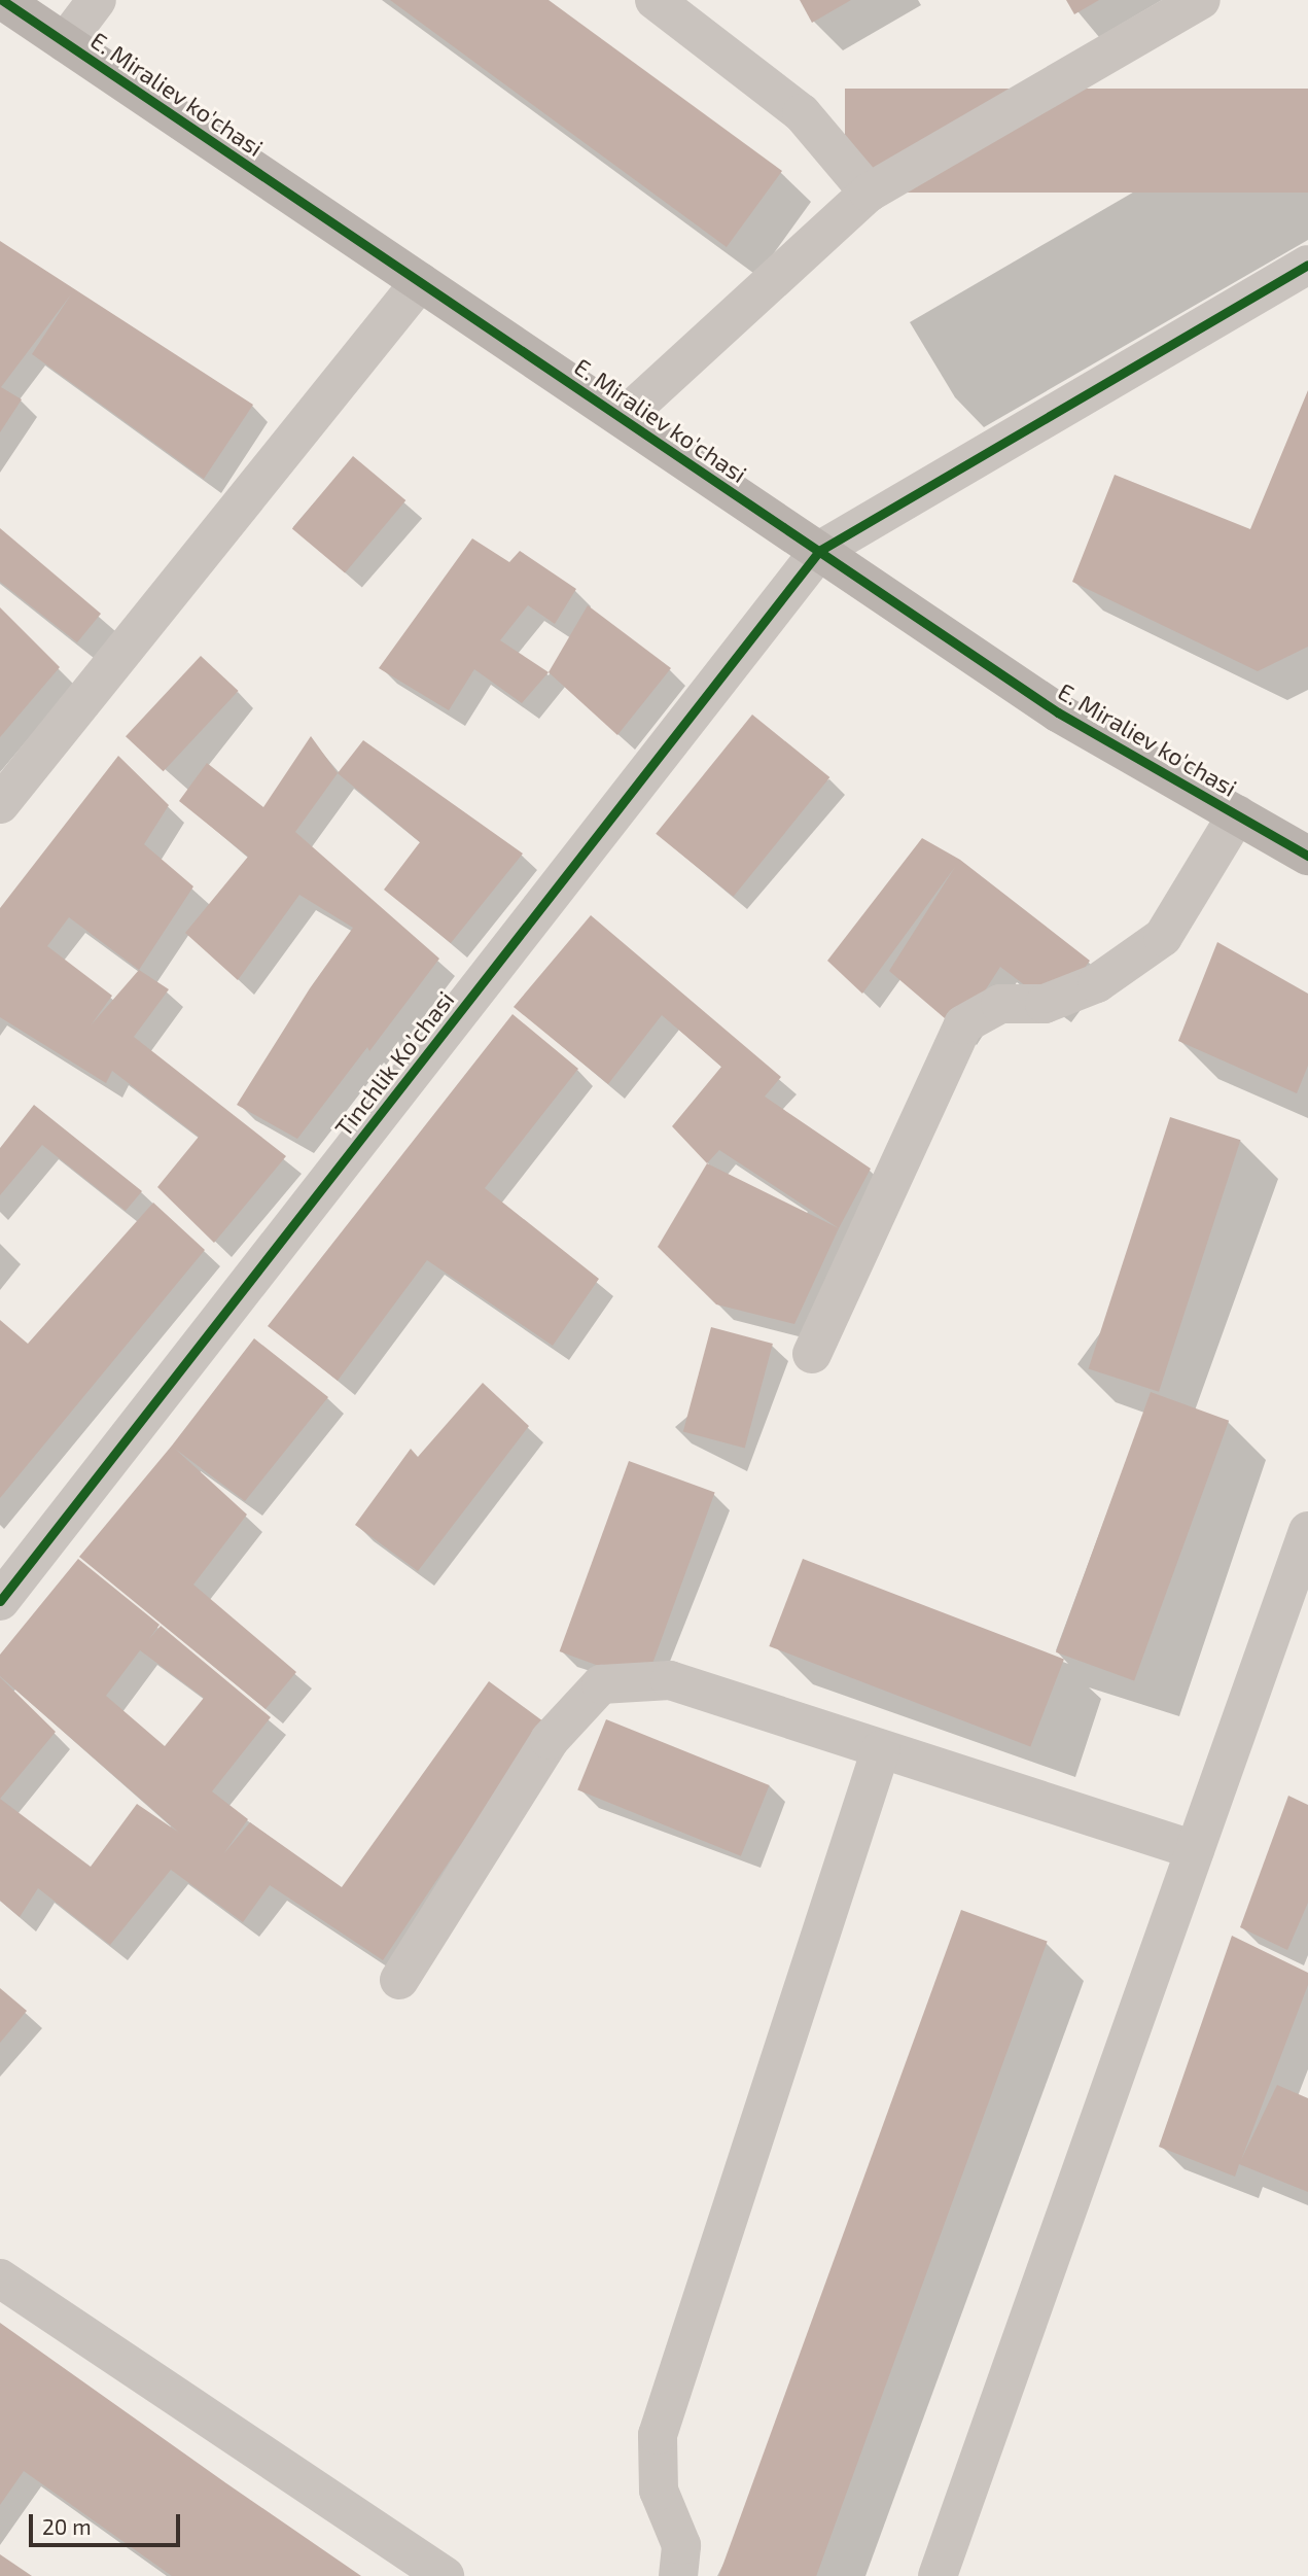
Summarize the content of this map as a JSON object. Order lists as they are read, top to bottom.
{
  "streets": {
    "street": ["E. Miraliev ko'chasi", "Tinchlik Ko’chasi"]
  },
  "crossings": [
    ["E. Miraliev ko'chasi", "Tinchlik Ko’chasi"]
  ],
  "scale_bar": "20 m"
}
